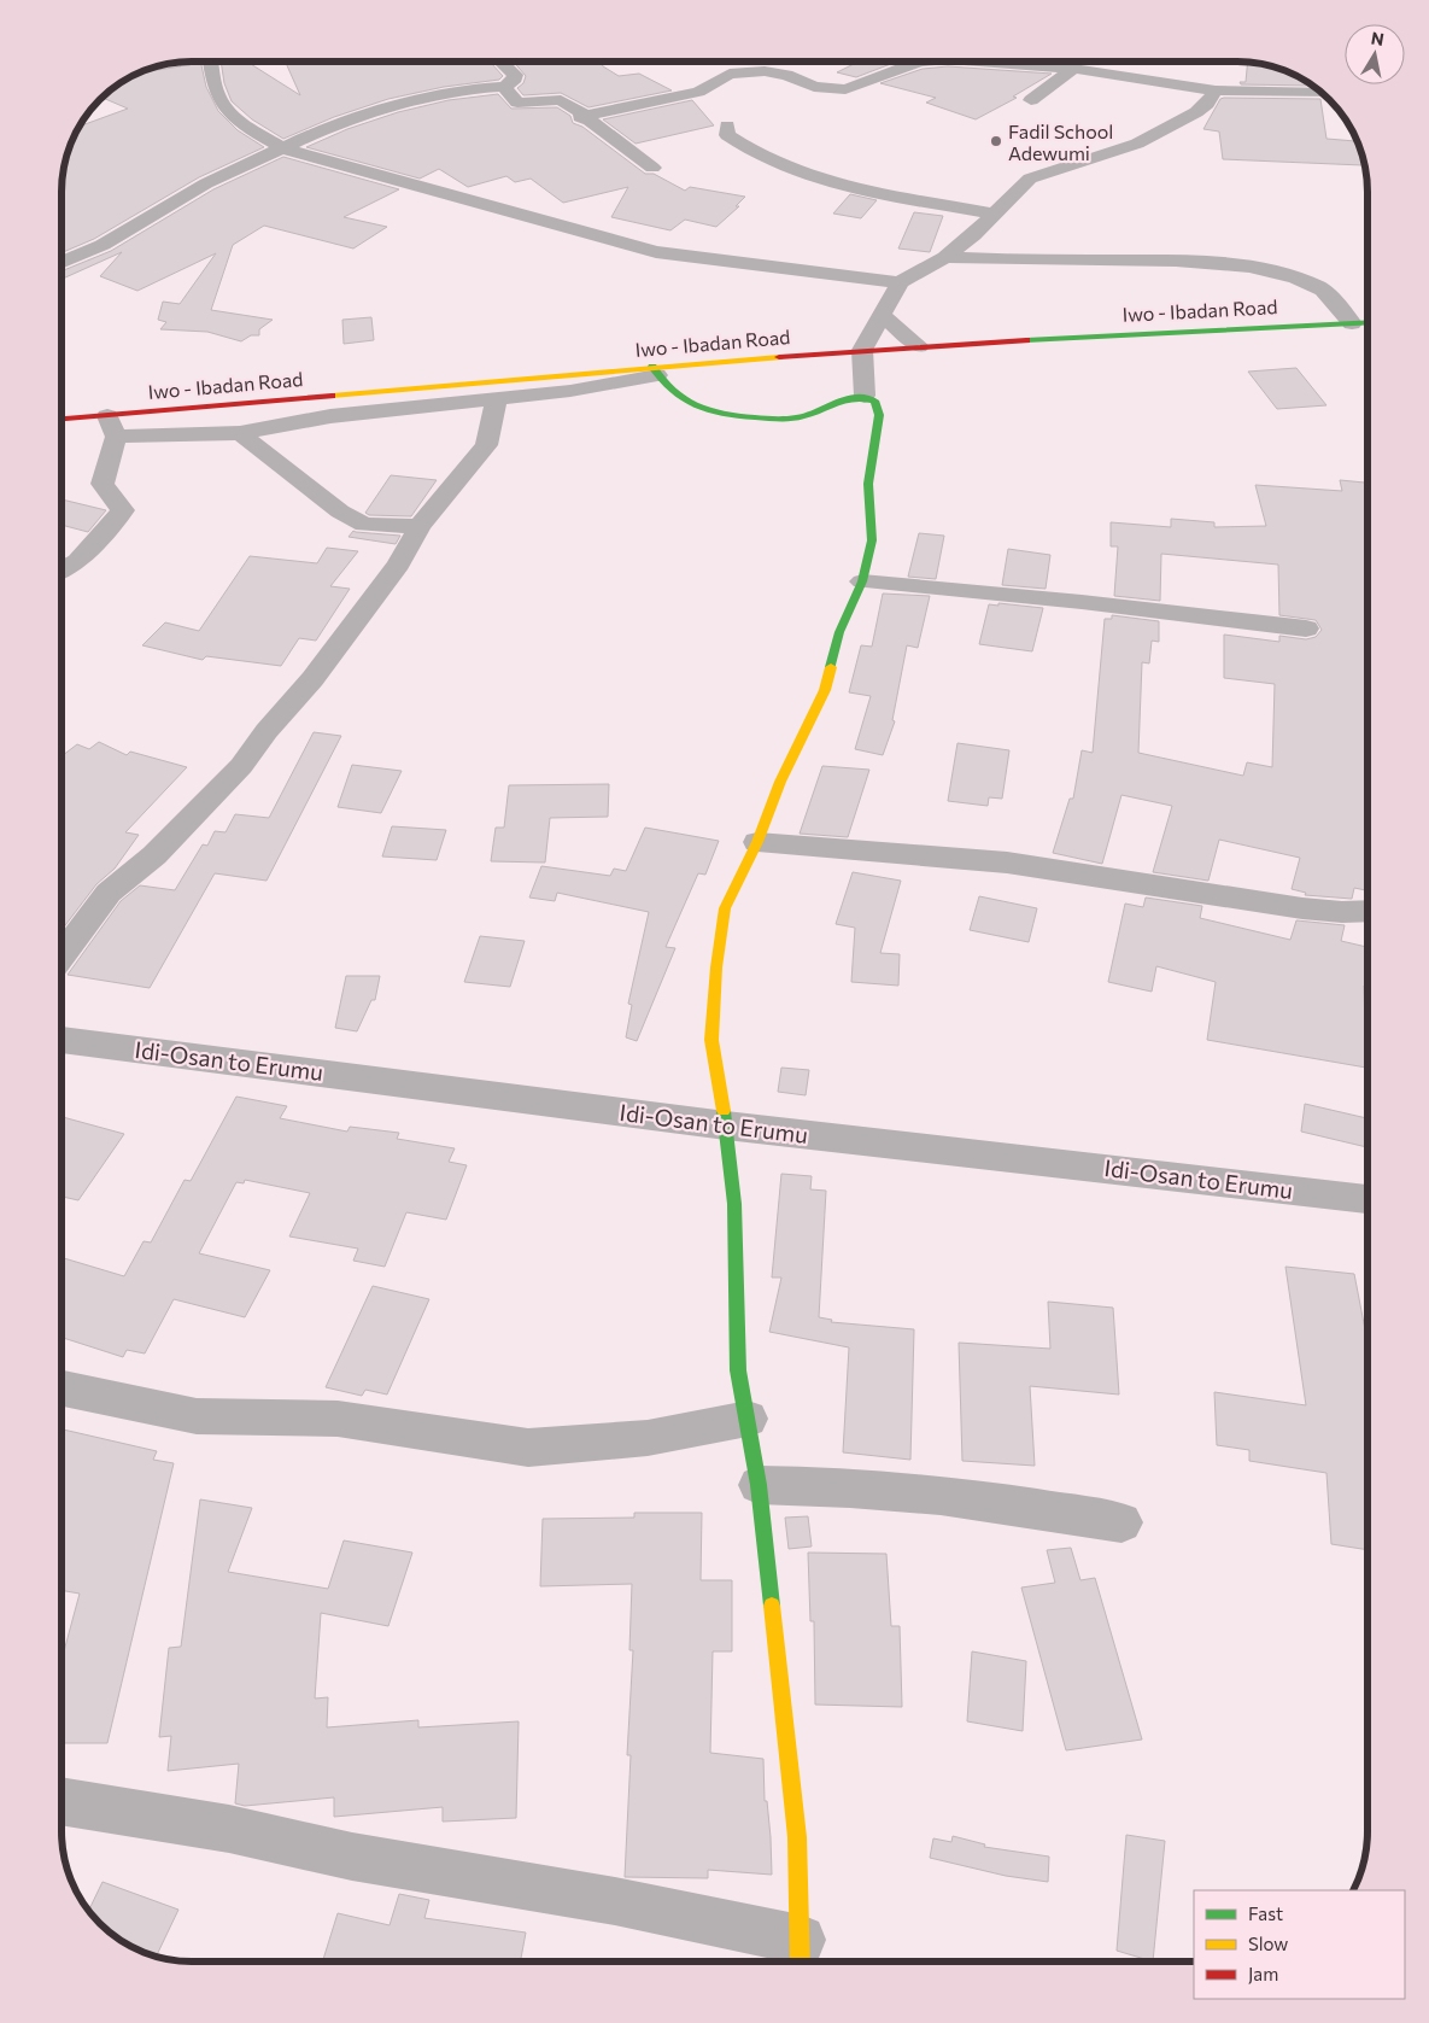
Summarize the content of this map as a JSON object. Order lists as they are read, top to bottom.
{
  "streets": {
    "street": ["Iwo - Ibadan Road", "Idi-Osan to Erumu"]
  },
  "places": ["Fadil School Adewumi"],
  "legend": ["Fast", "Slow", "Jam"],
  "north": "top"
}
